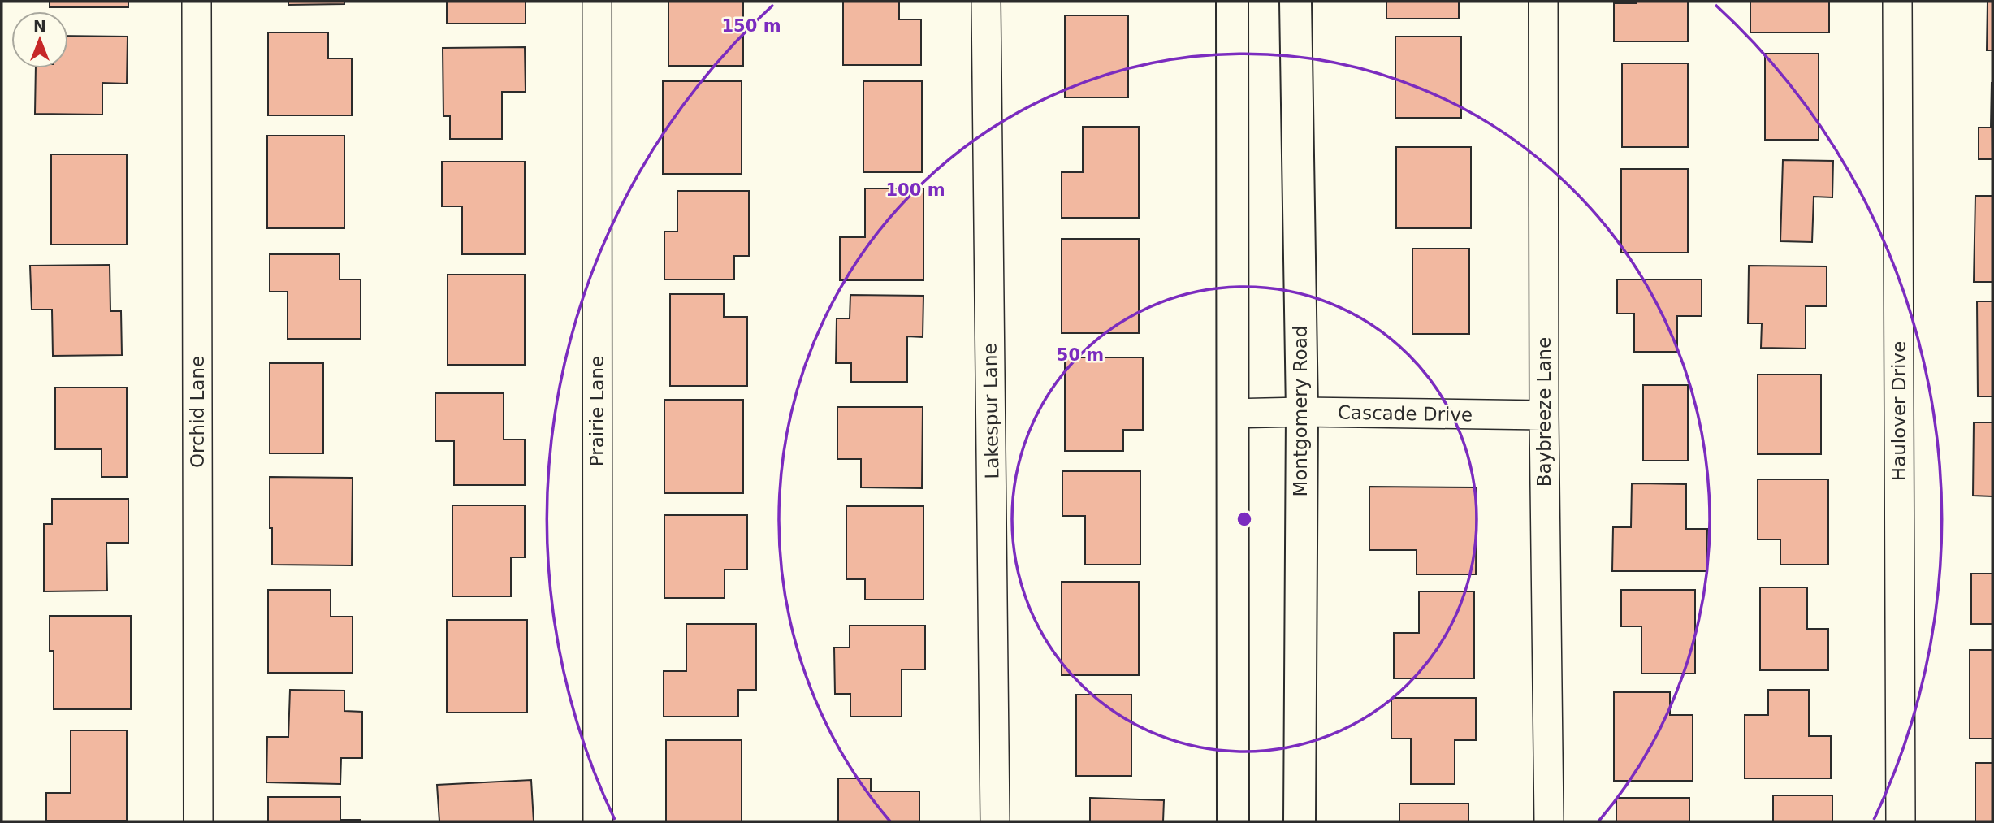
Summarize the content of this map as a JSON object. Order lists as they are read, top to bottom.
{
  "streets": {
    "main road": ["Montgomery Road"],
    "street": [
      "Prairie Lane",
      "Lakespur Lane",
      "Haulover Drive",
      "Orchid Lane",
      "Baybreeze Lane",
      "Cascade Drive"
    ]
  },
  "crossings": [
    ["Montgomery Road", "Cascade Drive"],
    ["Baybreeze Lane", "Cascade Drive"]
  ],
  "north": "top",
  "rings": ["150 m", "100 m", "50 m"]
}
